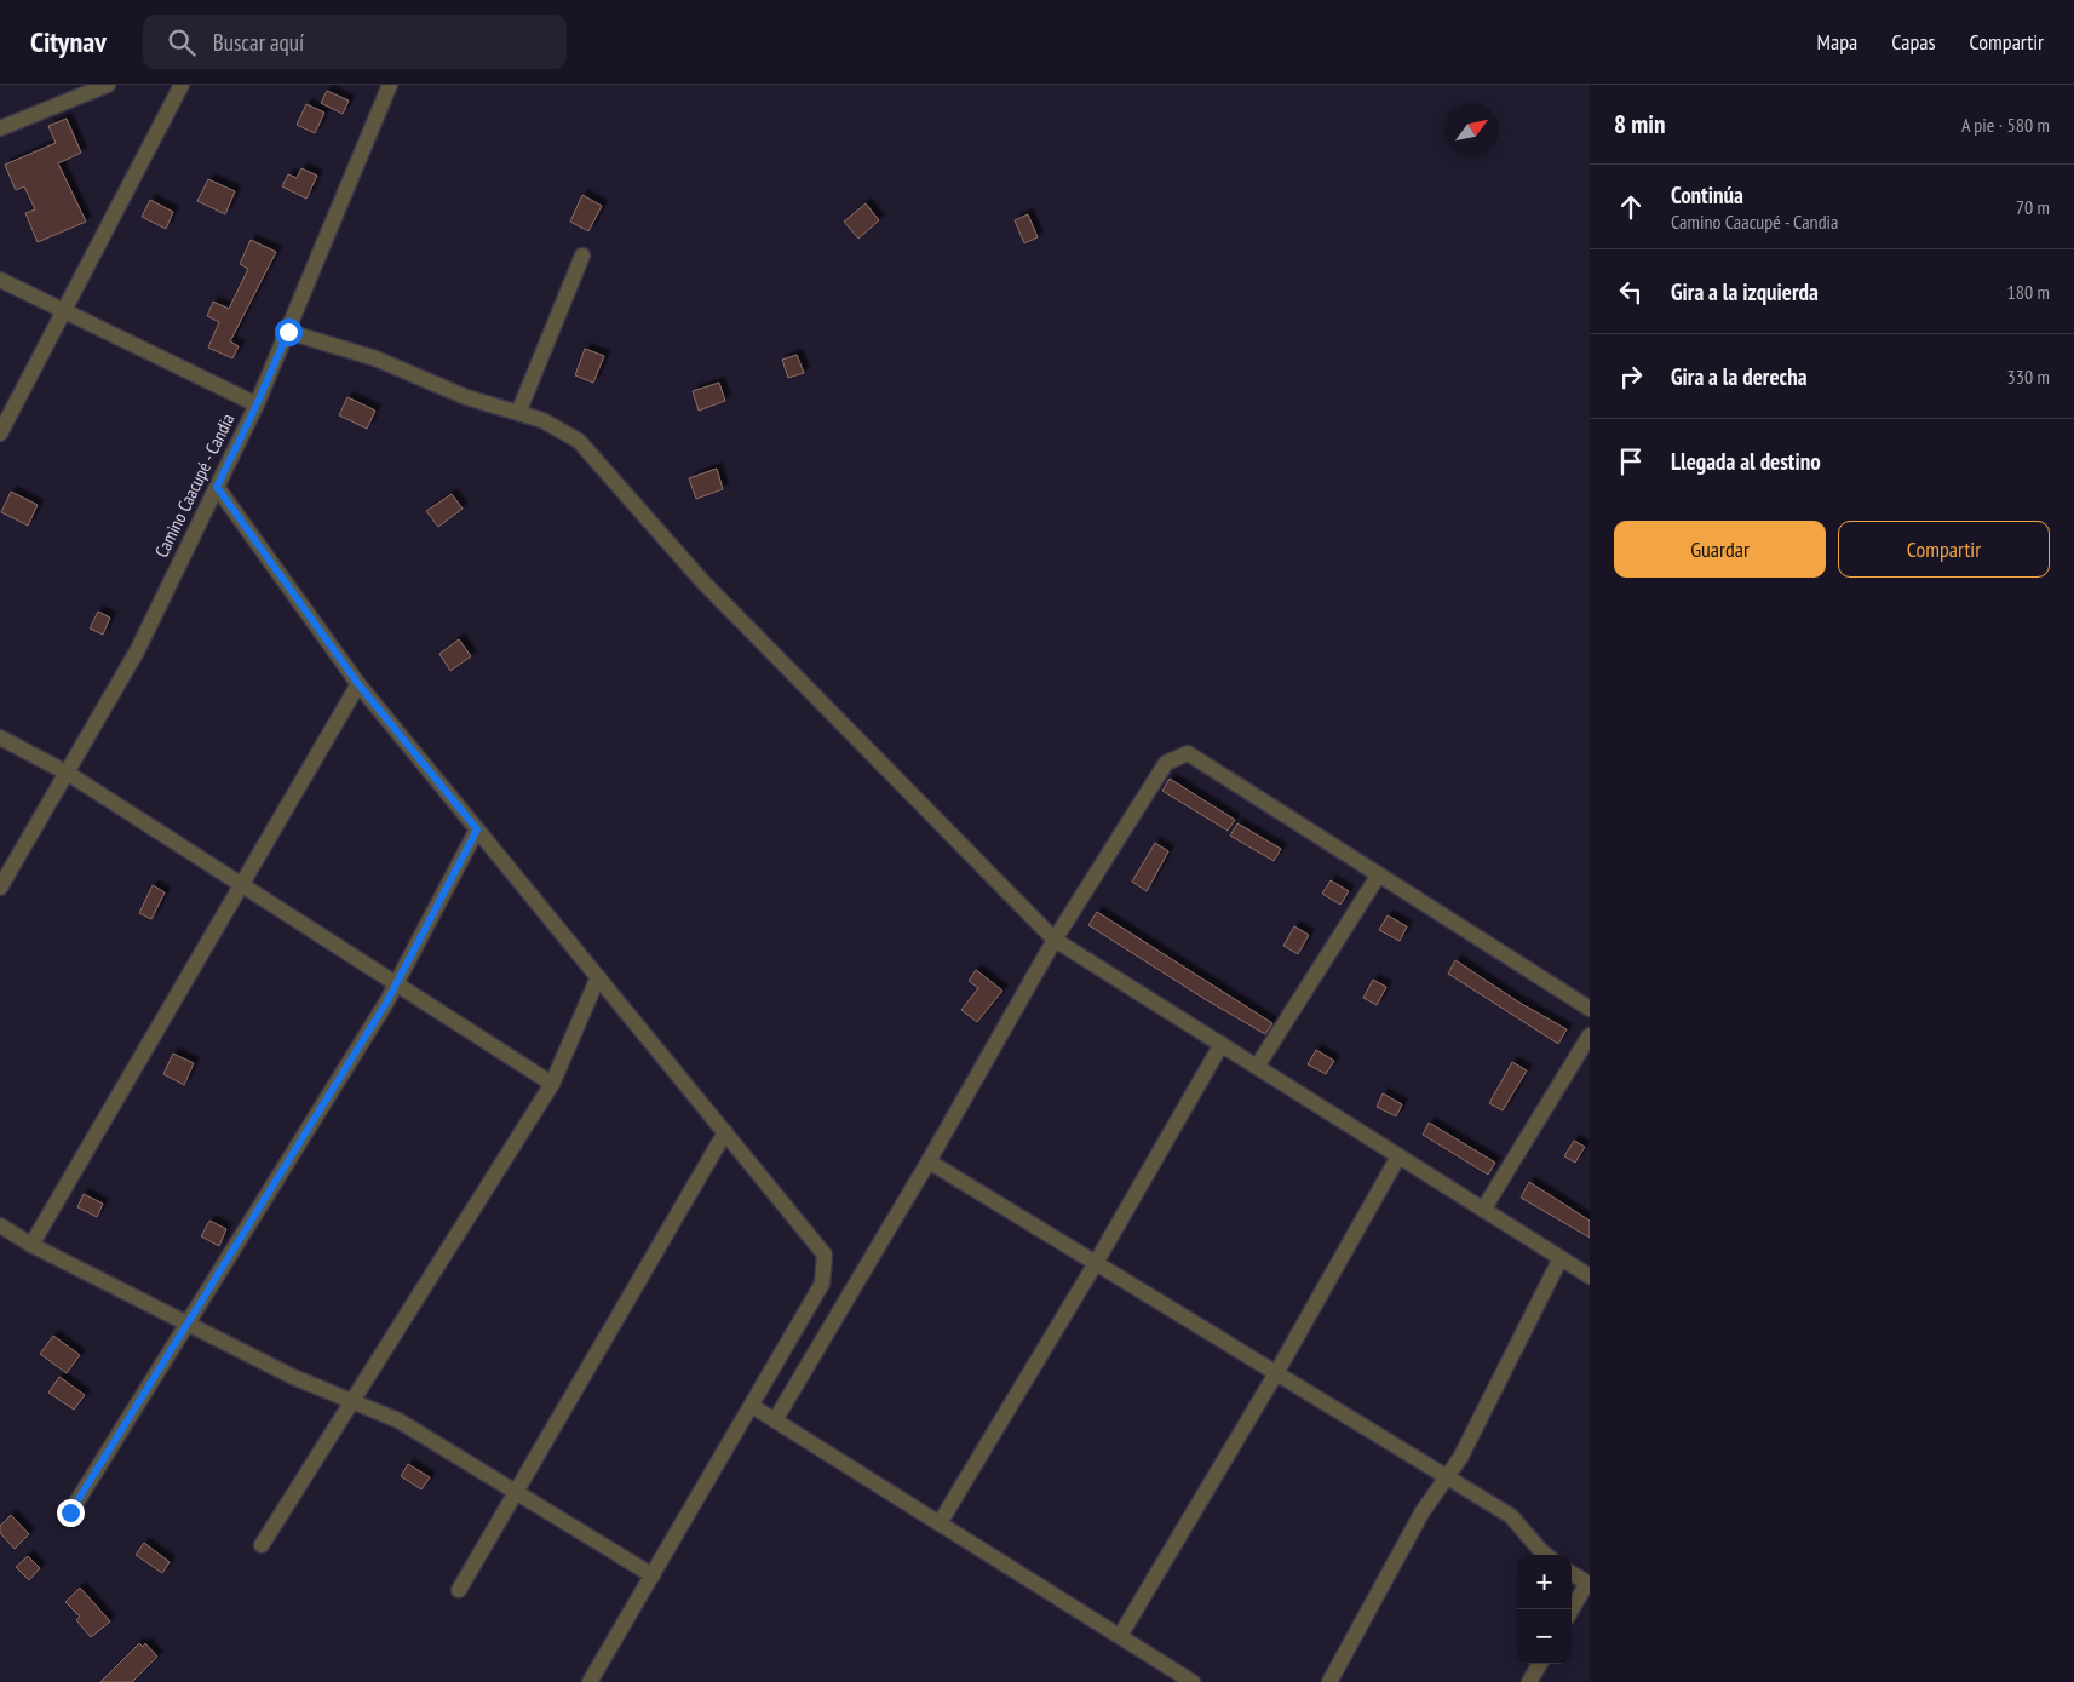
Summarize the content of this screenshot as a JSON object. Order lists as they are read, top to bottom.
{
  "streets": {
    "street": ["Camino Caacupé - Candia"]
  },
  "north": "top right",
  "page": {
    "header": "Citynav",
    "search": "Buscar aquí",
    "nav": ["Mapa", "Capas", "Compartir"],
    "heading": ["8 min", "A pie · 580 m"],
    "list": [
      ["Continúa", "Camino Caacupé - Candia", "70 m"],
      ["Gira a la izquierda", "180 m"],
      ["Gira a la derecha", "330 m"],
      "Llegada al destino"
    ],
    "buttons": ["Guardar", "Compartir"],
    "map_buttons": ["+", "−"]
  }
}
